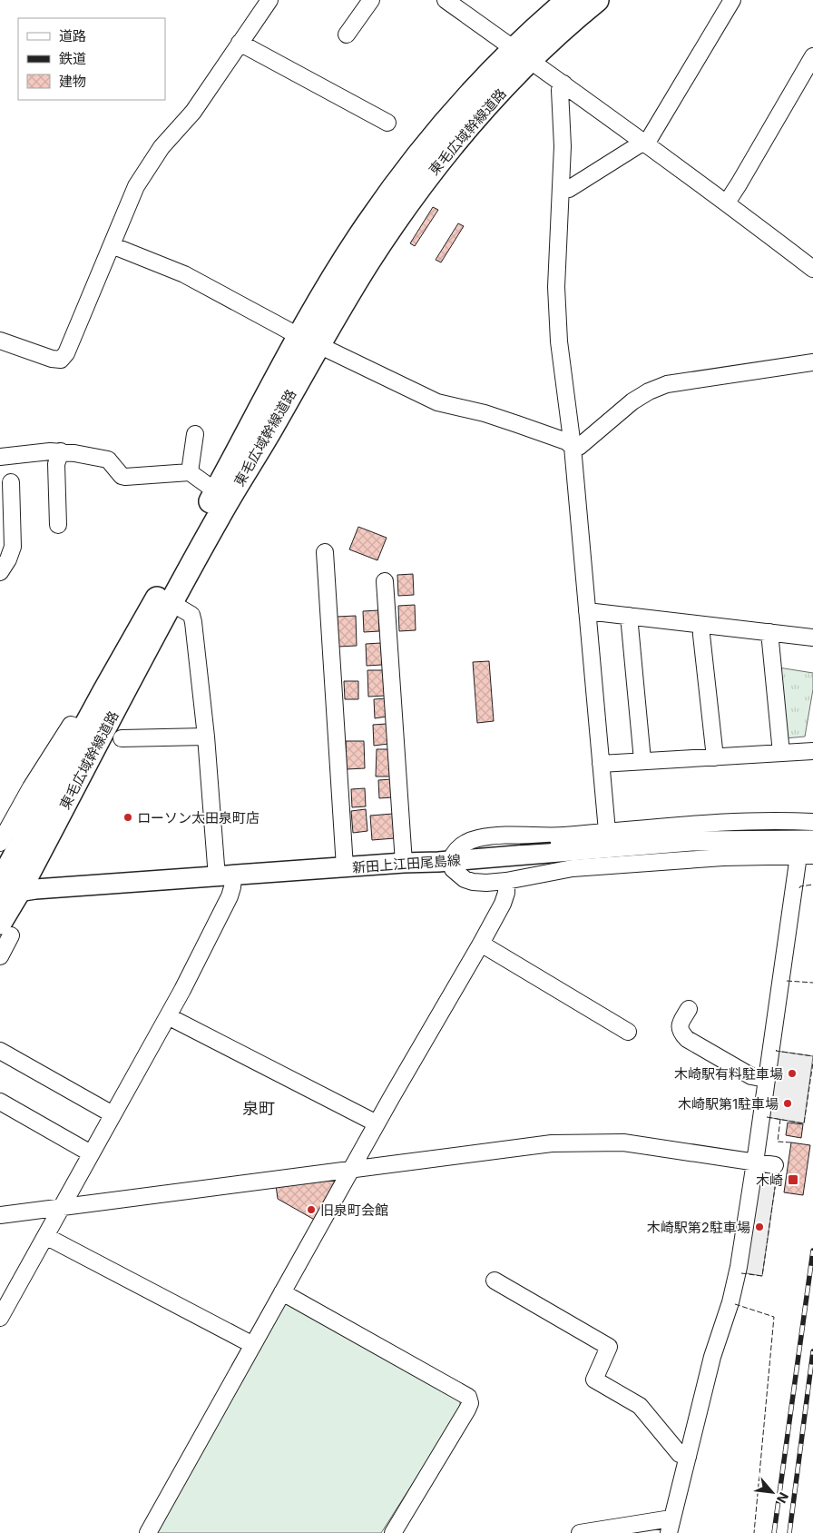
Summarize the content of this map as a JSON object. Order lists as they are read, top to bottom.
{
  "streets": {
    "highway": ["東毛広域幹線道路"],
    "main road": ["新田上江田尾島線"]
  },
  "crossings": [
    ["東毛広域幹線道路", "新田上江田尾島線"]
  ],
  "districts": ["泉町"],
  "places": {
    "other": [
      "ローソン太田泉町店",
      "木崎駅有料駐車場",
      "木崎駅第1駐車場",
      "旧泉町会館",
      "木崎駅第2駐車場"
    ],
    "transit": ["木崎"]
  },
  "legend": ["道路", "鉄道", "建物"],
  "north": "bottom right"
}
